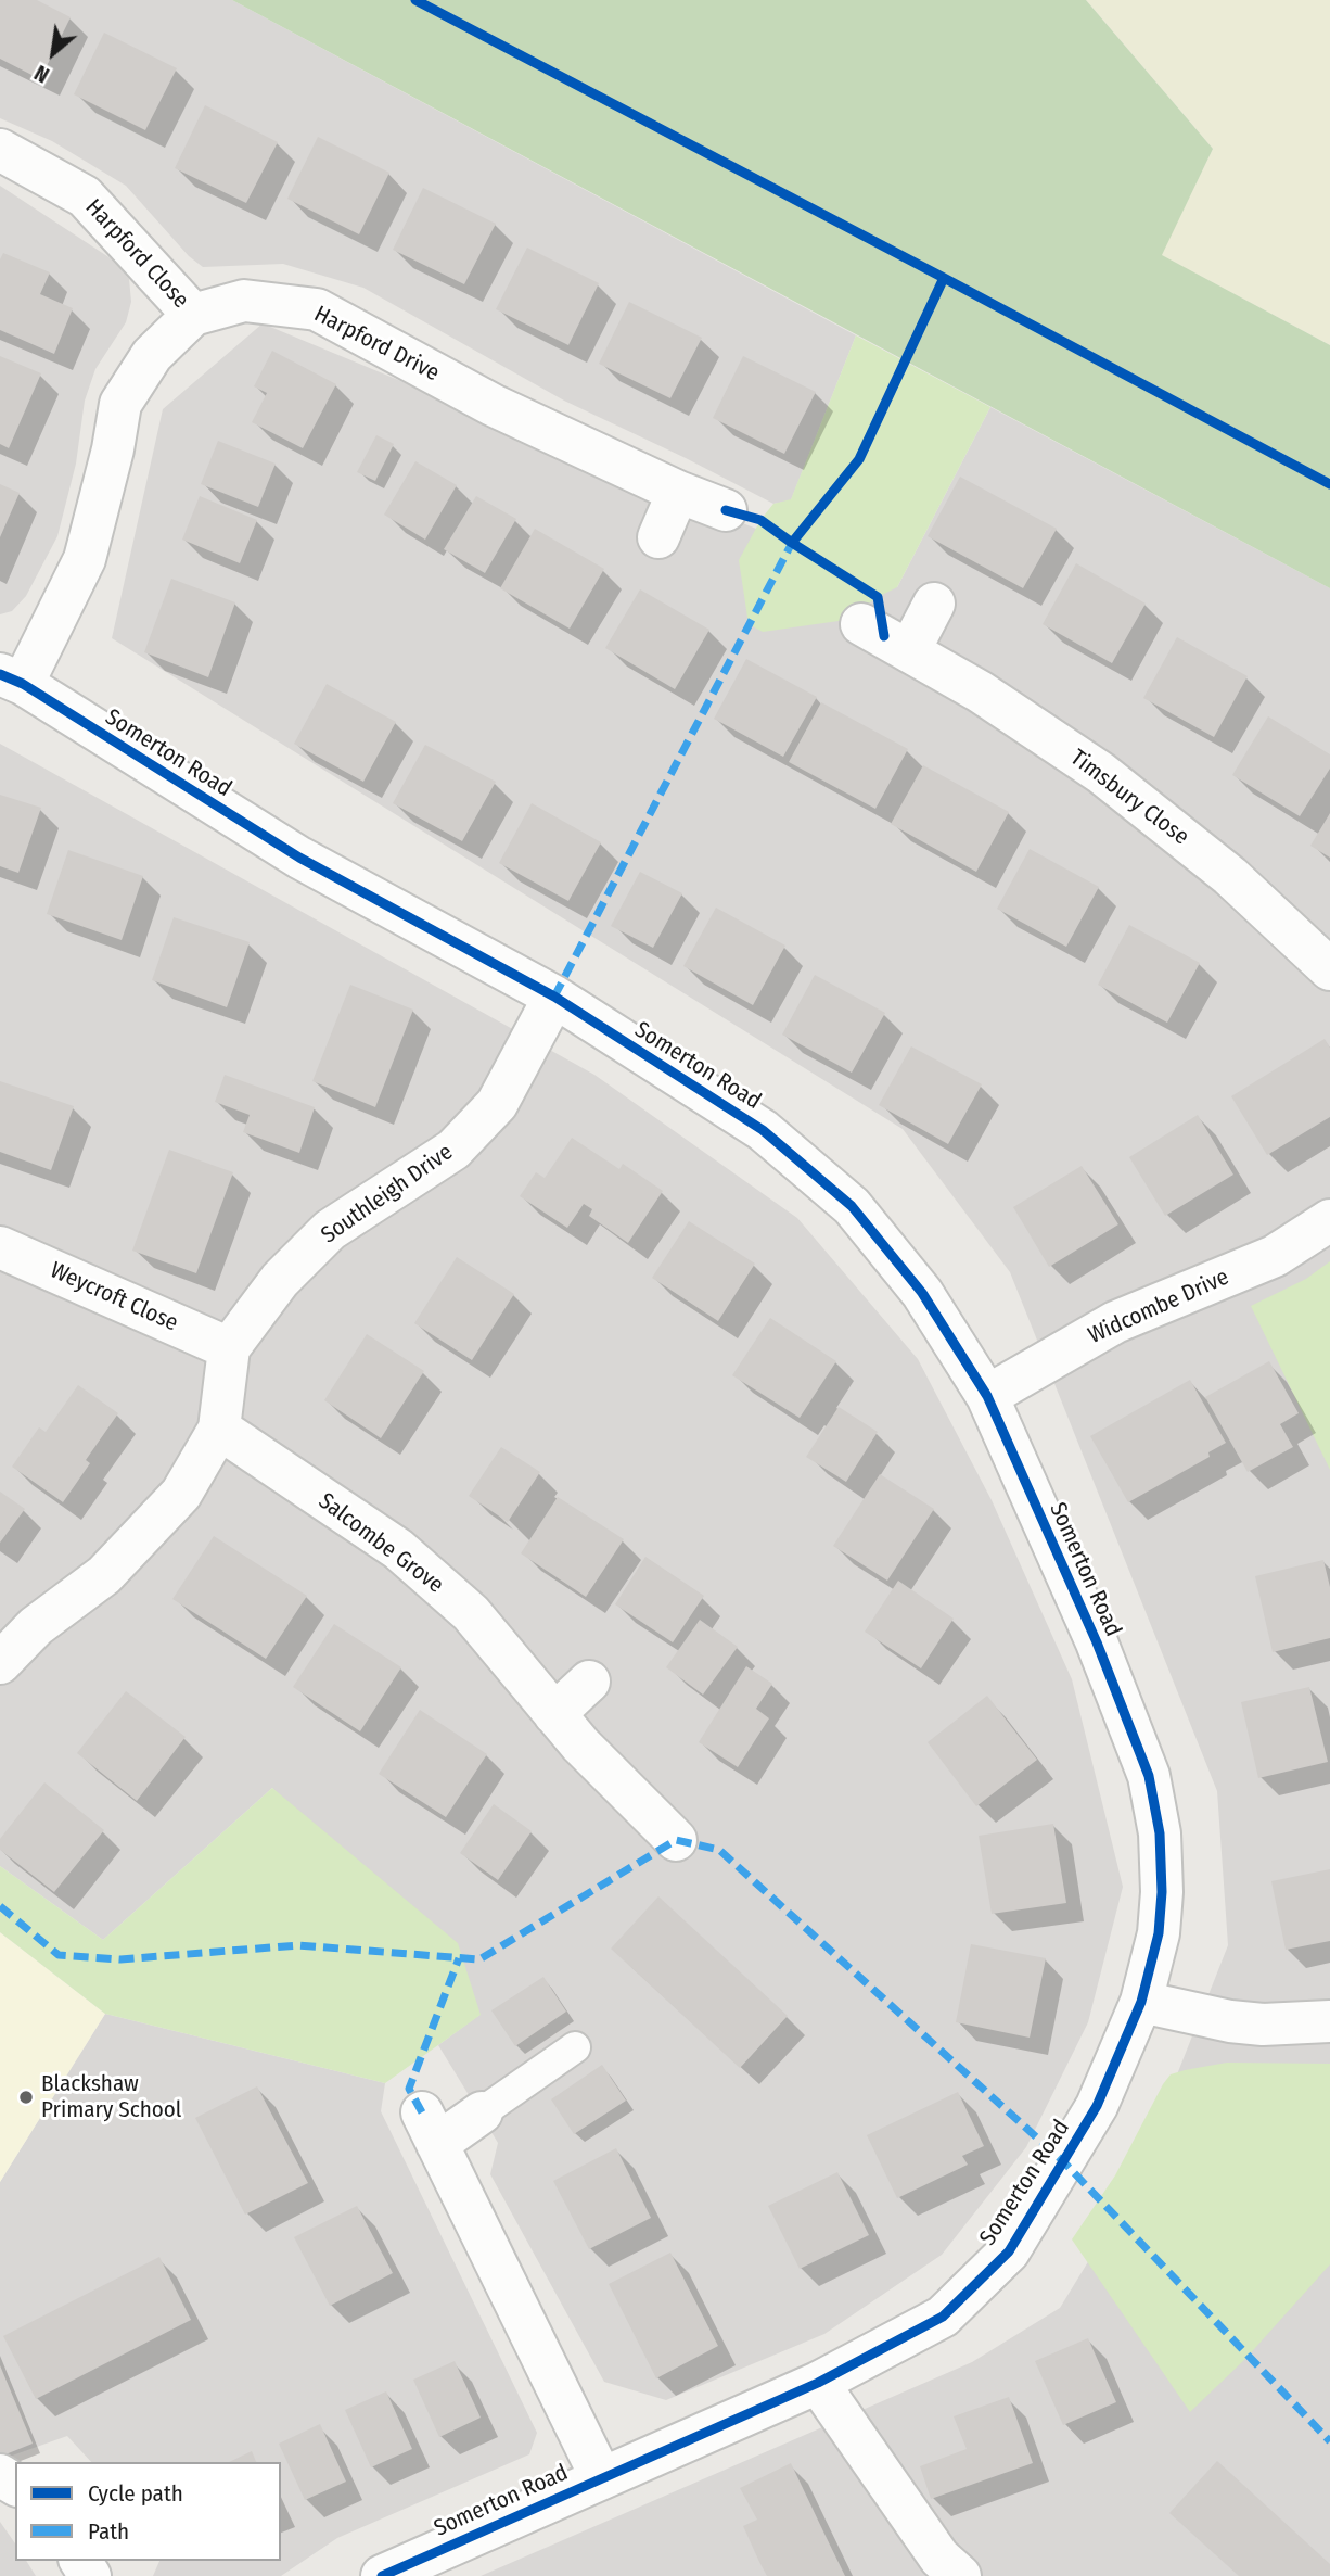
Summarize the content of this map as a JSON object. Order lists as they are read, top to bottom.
{
  "streets": {
    "street": [
      "Harpford Close",
      "Harpford Drive",
      "Somerton Road",
      "Timsbury Close",
      "Southleigh Drive",
      "Weycroft Close",
      "Widcombe Drive",
      "Salcombe Grove"
    ]
  },
  "crossings": [
    ["Harpford Close", "Harpford Drive"],
    ["Harpford Drive", "Somerton Road"],
    ["Somerton Road", "Southleigh Drive"],
    ["Somerton Road", "Widcombe Drive"],
    ["Southleigh Drive", "Weycroft Close"]
  ],
  "places": ["Blackshaw Primary School"],
  "legend": ["Cycle path", "Path"],
  "north": "bottom left"
}
